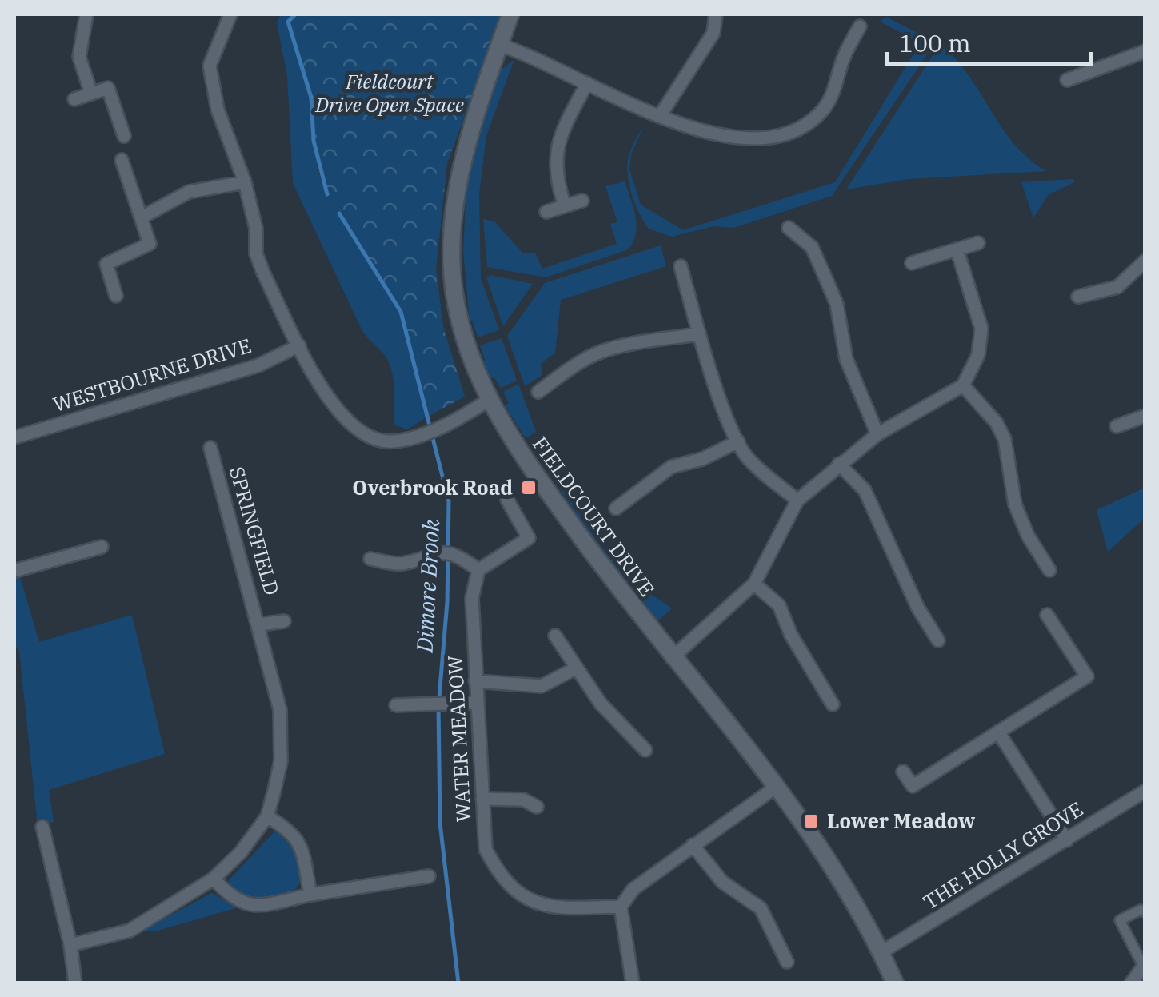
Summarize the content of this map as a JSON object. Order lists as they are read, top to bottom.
{
  "streets": {
    "street": [
      "WESTBOURNE DRIVE",
      "FIELDCOURT DRIVE",
      "SPRINGFIELD",
      "WATER MEADOW",
      "THE HOLLY GROVE"
    ]
  },
  "crossings": [
    ["FIELDCOURT DRIVE", "THE HOLLY GROVE"]
  ],
  "water": ["Dimore Brook"],
  "parks": ["Fieldcourt Drive Open Space"],
  "places": {
    "transit": ["Overbrook Road", "Lower Meadow"]
  },
  "scale_bar": "100 m"
}
